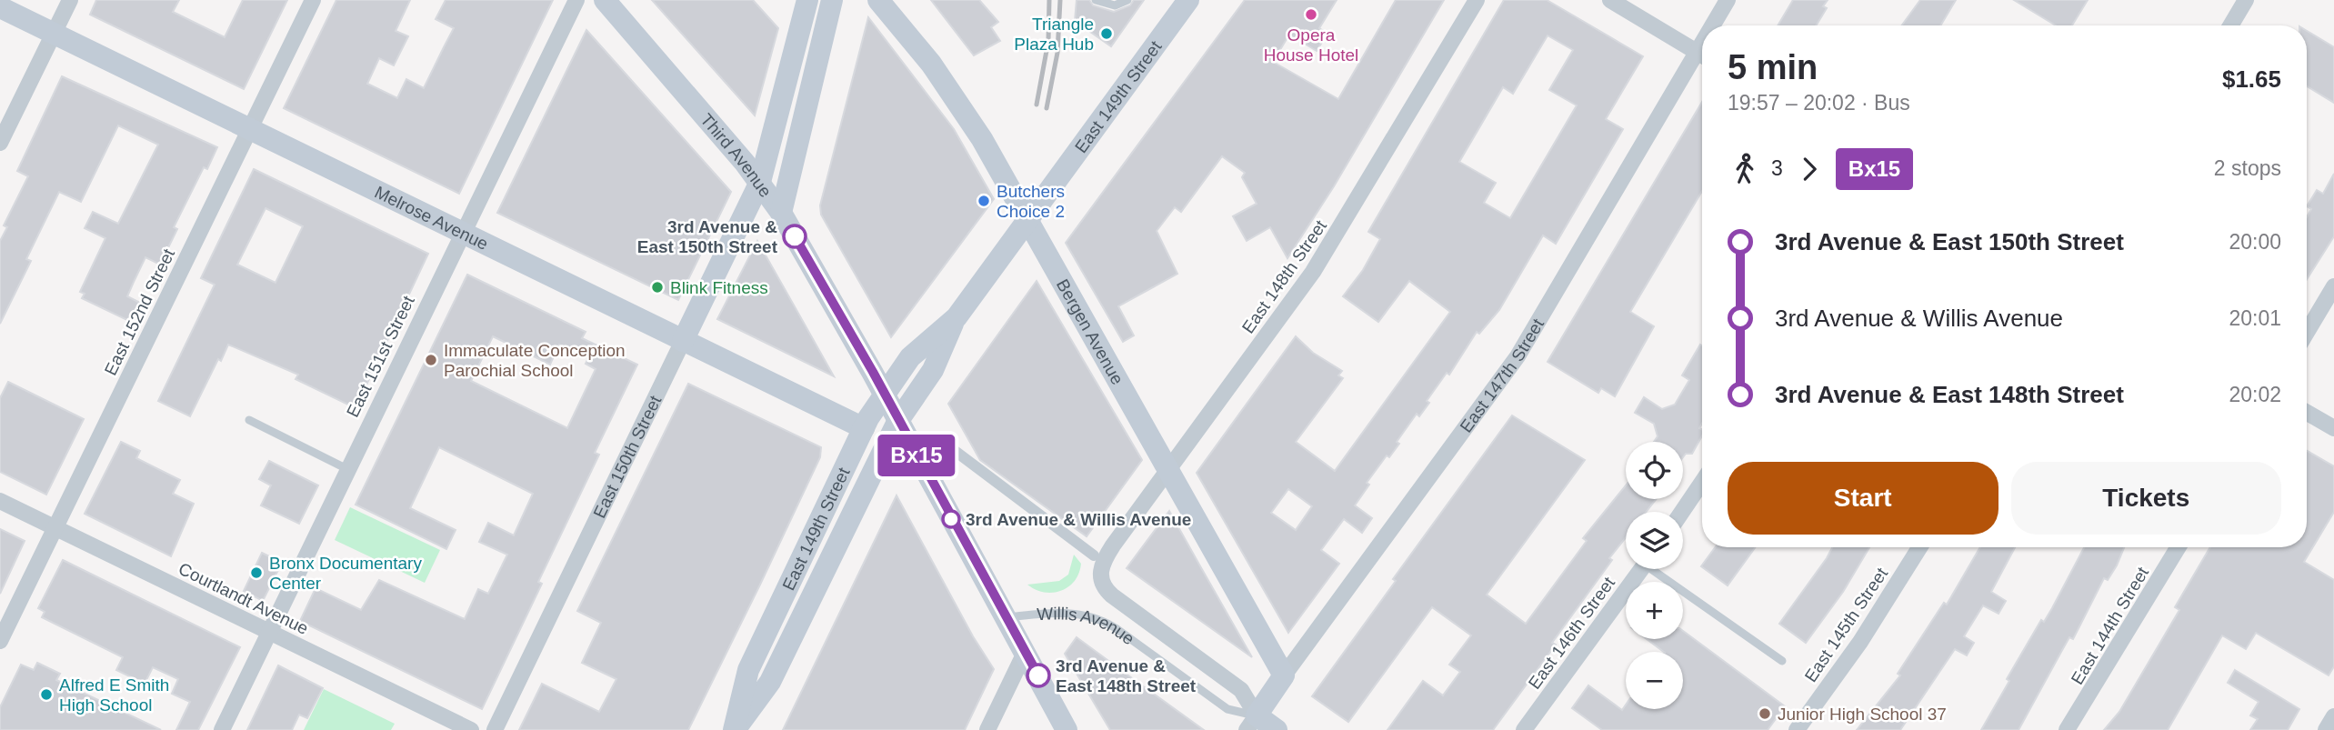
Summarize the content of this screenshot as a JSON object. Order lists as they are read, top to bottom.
{
  "streets": {
    "main road": [
      "East 149th Street",
      "Third Avenue",
      "Melrose Avenue",
      "Bergen Avenue",
      "East 147th Street",
      "East 150th Street",
      "Willis Avenue"
    ],
    "street": [
      "East 148th Street",
      "East 152nd Street",
      "East 151st Street",
      "Courtlandt Avenue",
      "East 145th Street",
      "East 144th Street",
      "East 146th Street"
    ]
  },
  "crossings": [
    ["East 149th Street", "Third Avenue"],
    ["East 149th Street", "Melrose Avenue"],
    ["East 149th Street", "Bergen Avenue"],
    ["Third Avenue", "East 150th Street"],
    ["Third Avenue", "Willis Avenue"],
    ["Melrose Avenue", "East 152nd Street"],
    ["Melrose Avenue", "East 151st Street"],
    ["Melrose Avenue", "East 150th Street"],
    ["East 148th Street", "Bergen Avenue"],
    ["East 148th Street", "Willis Avenue"],
    ["East 152nd Street", "Courtlandt Avenue"],
    ["Bergen Avenue", "East 147th Street"],
    ["East 151st Street", "Courtlandt Avenue"],
    ["East 147th Street", "Willis Avenue"]
  ],
  "places": [
    "Opera House Hotel",
    "Triangle Plaza Hub",
    "Butchers Choice 2",
    "3rd Avenue & East 150th Street",
    "Blink Fitness",
    "Immaculate Conception Parochial School",
    "3rd Avenue & Willis Avenue",
    "Bronx Documentary Center",
    "3rd Avenue & East 148th Street",
    "Alfred E Smith High School",
    "Junior High School 37"
  ],
  "lines": ["bus line Bx15"],
  "page": {
    "on_map": "Bx15",
    "heading": ["5 min", "19:57 – 20:02 · Bus", "$1.65"],
    "legs": ["3", "Bx15", "2 stops"],
    "list": [
      {
        "name": "3rd Avenue & East 150th Street",
        "value": "20:00"
      },
      {
        "name": "3rd Avenue & Willis Avenue",
        "value": "20:01"
      },
      {
        "name": "3rd Avenue & East 148th Street",
        "value": "20:02"
      }
    ],
    "map_buttons": ["+", "−"],
    "buttons": ["Start", "Tickets"]
  }
}
